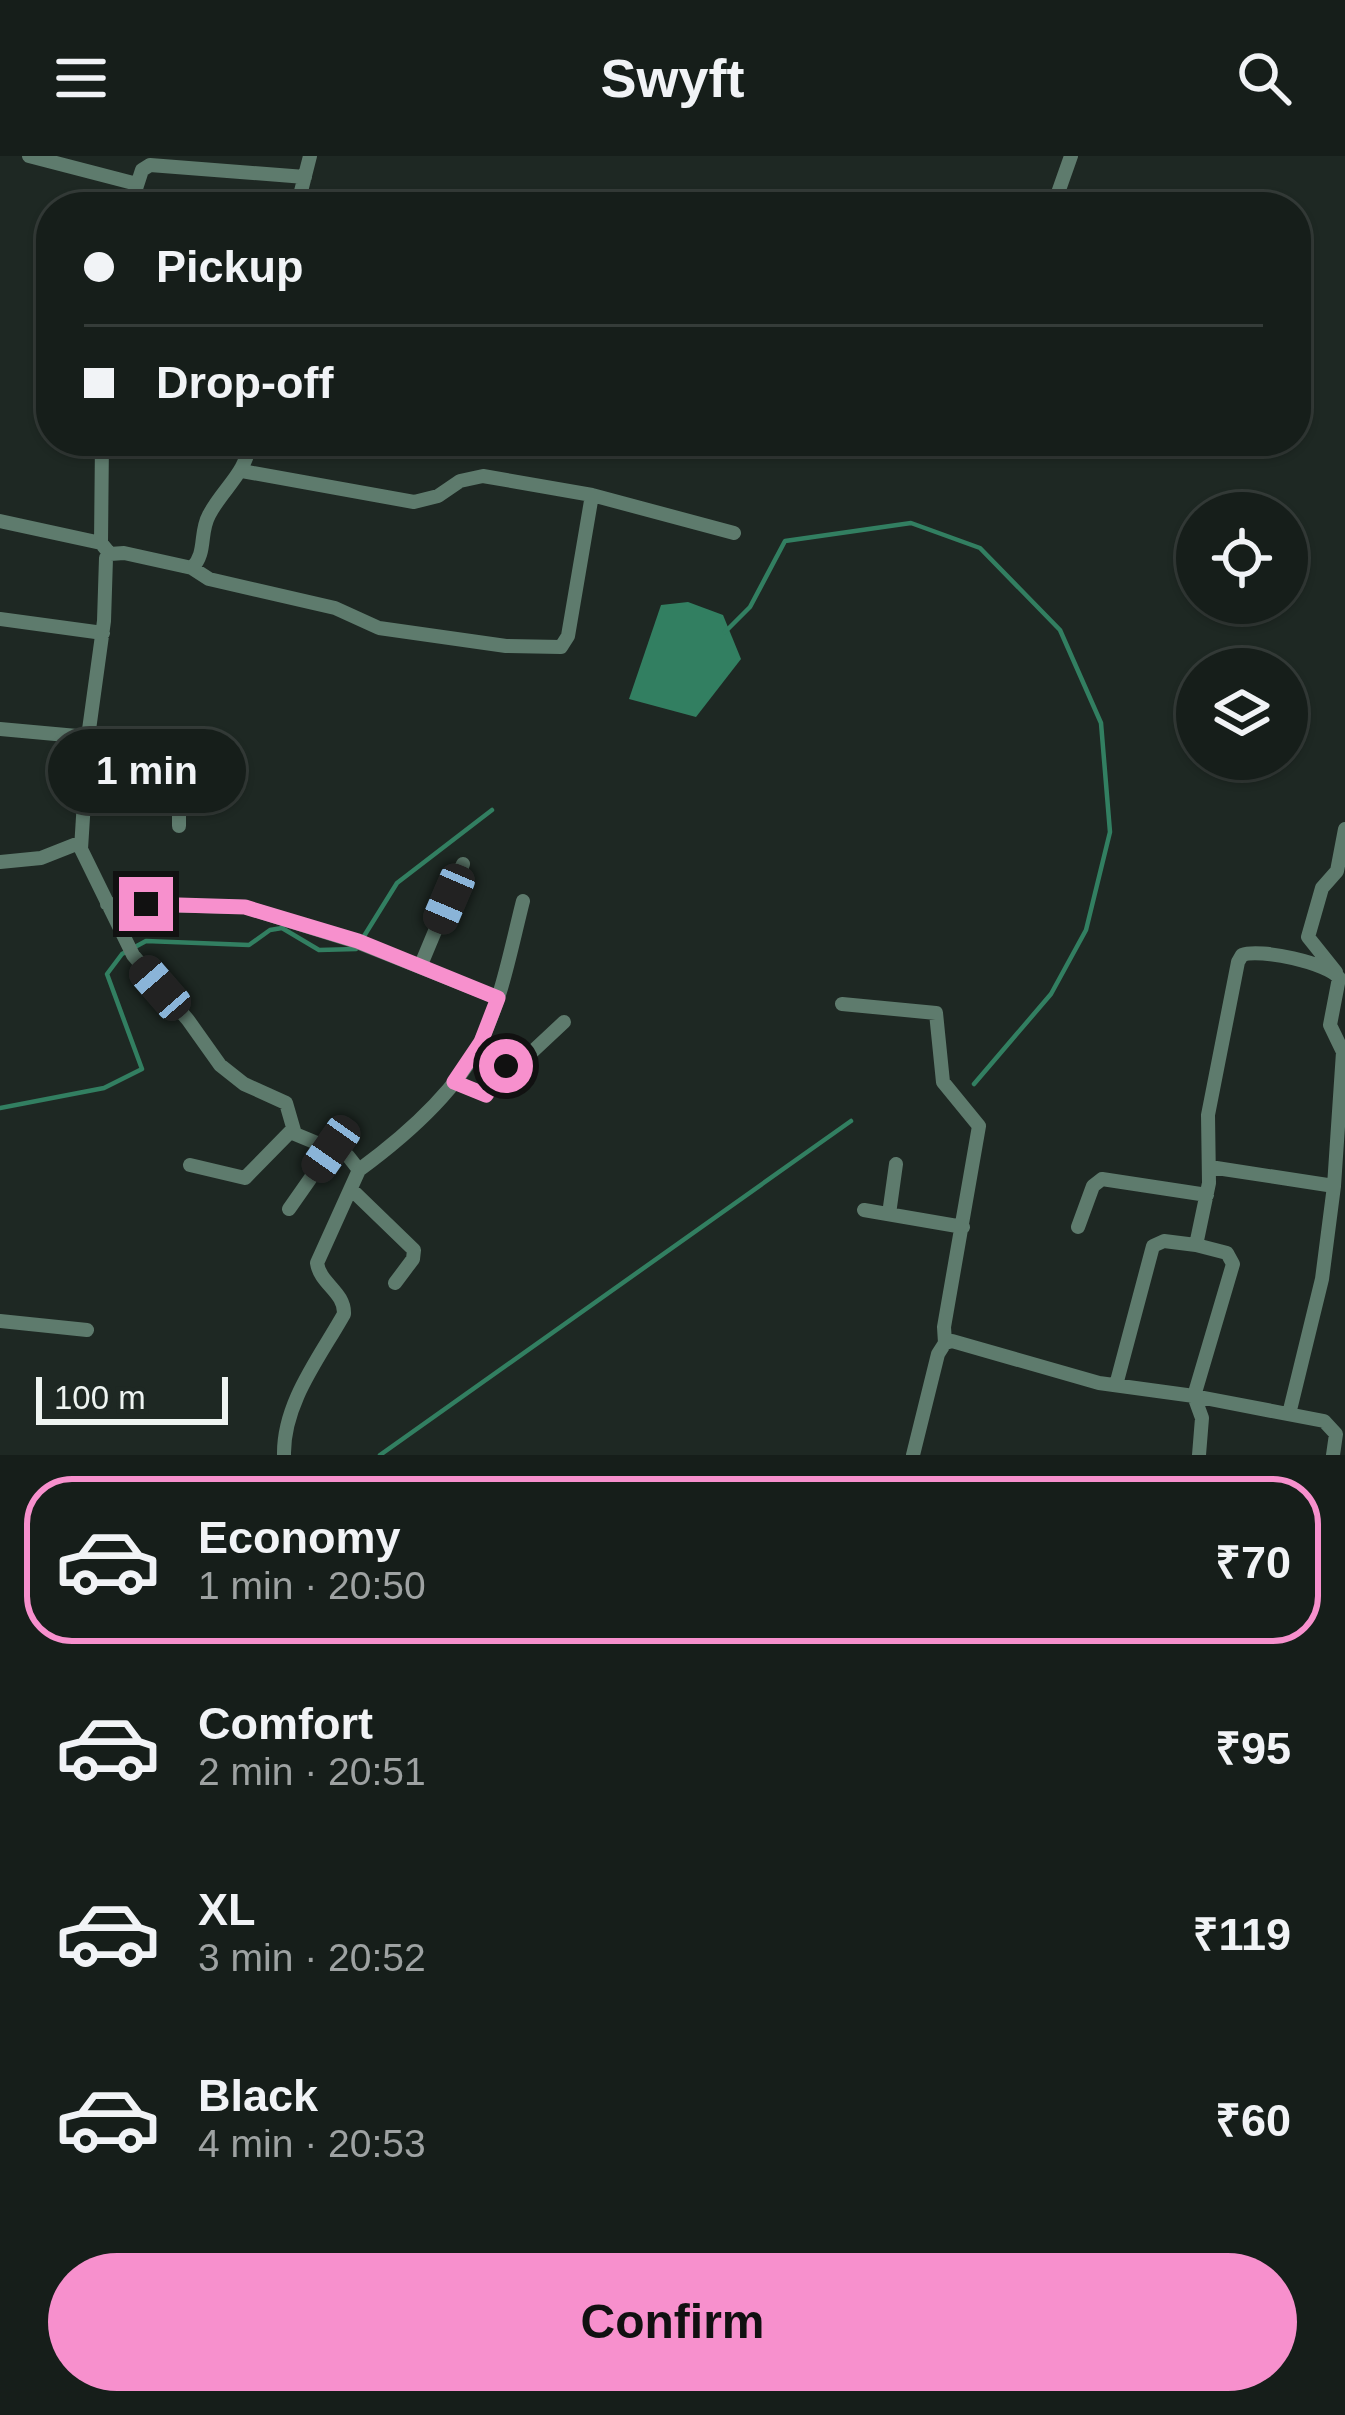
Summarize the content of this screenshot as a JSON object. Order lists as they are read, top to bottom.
{
  "scale_bar": "100 m",
  "page": {
    "header": "Swyft",
    "banner": ["Pickup", "Drop-off"],
    "bubble": "1 min",
    "scale": "100 m",
    "list": [
      {
        "name": "Economy",
        "note": "1 min · 20:50",
        "value": "₹70"
      },
      {
        "name": "Comfort",
        "note": "2 min · 20:51",
        "value": "₹95"
      },
      {
        "name": "XL",
        "note": "3 min · 20:52",
        "value": "₹119"
      },
      {
        "name": "Black",
        "note": "4 min · 20:53",
        "value": "₹60"
      }
    ],
    "buttons": "Confirm"
  }
}
